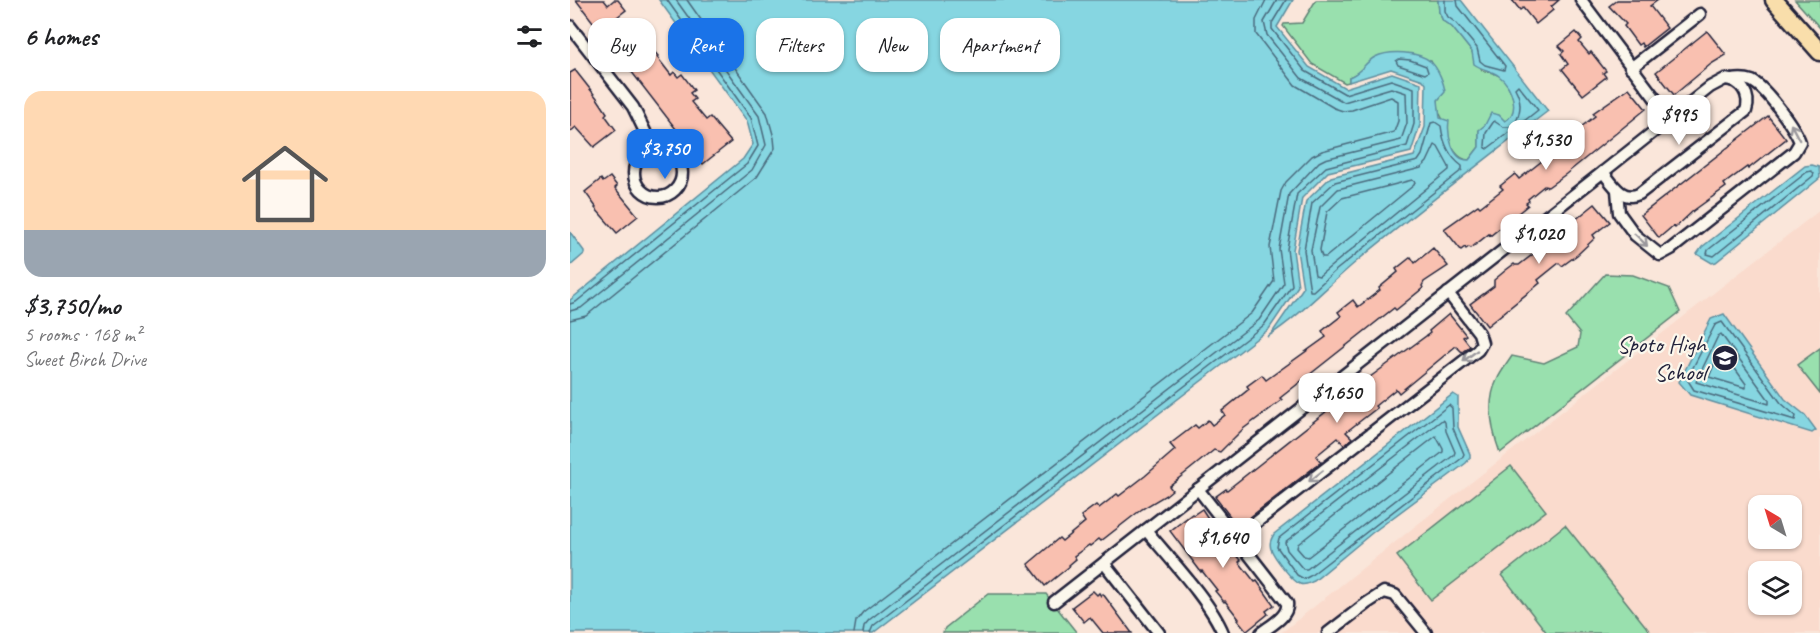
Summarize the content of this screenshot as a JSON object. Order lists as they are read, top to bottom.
{
  "places": {
    "school or university": ["Spoto High School"]
  },
  "north": "top left",
  "page": {
    "heading": "6 homes",
    "chip": [
      "Buy",
      "Rent",
      "Filters",
      "New",
      "Apartment"
    ],
    "list": [
      {
        "name": "$3,750/mo",
        "note": "5 rooms · 168 m² · Sweet Birch Drive"
      }
    ],
    "price": [
      "$995",
      "$1,530",
      "$3,750",
      "$1,020",
      "$1,650",
      "$1,640"
    ]
  }
}
